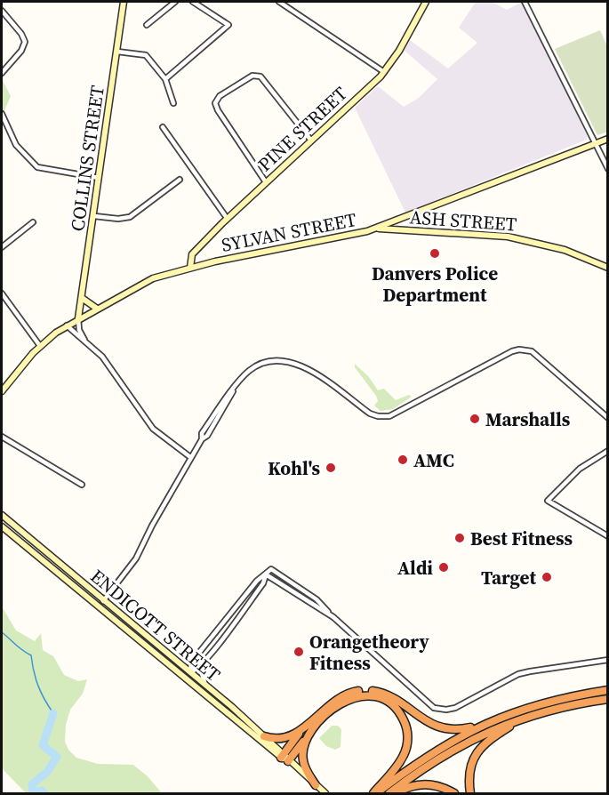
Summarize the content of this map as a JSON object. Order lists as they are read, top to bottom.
{
  "streets": {
    "main road": [
      "PINE STREET",
      "COLLINS STREET",
      "ASH STREET",
      "SYLVAN STREET",
      "ENDICOTT STREET"
    ]
  },
  "crossings": [
    ["PINE STREET", "SYLVAN STREET"],
    ["COLLINS STREET", "SYLVAN STREET"],
    ["ASH STREET", "SYLVAN STREET"]
  ],
  "places": [
    "Danvers Police Department",
    "Marshalls",
    "AMC",
    "Kohl's",
    "Best Fitness",
    "Aldi",
    "Target",
    "Orangetheory Fitness"
  ]
}
